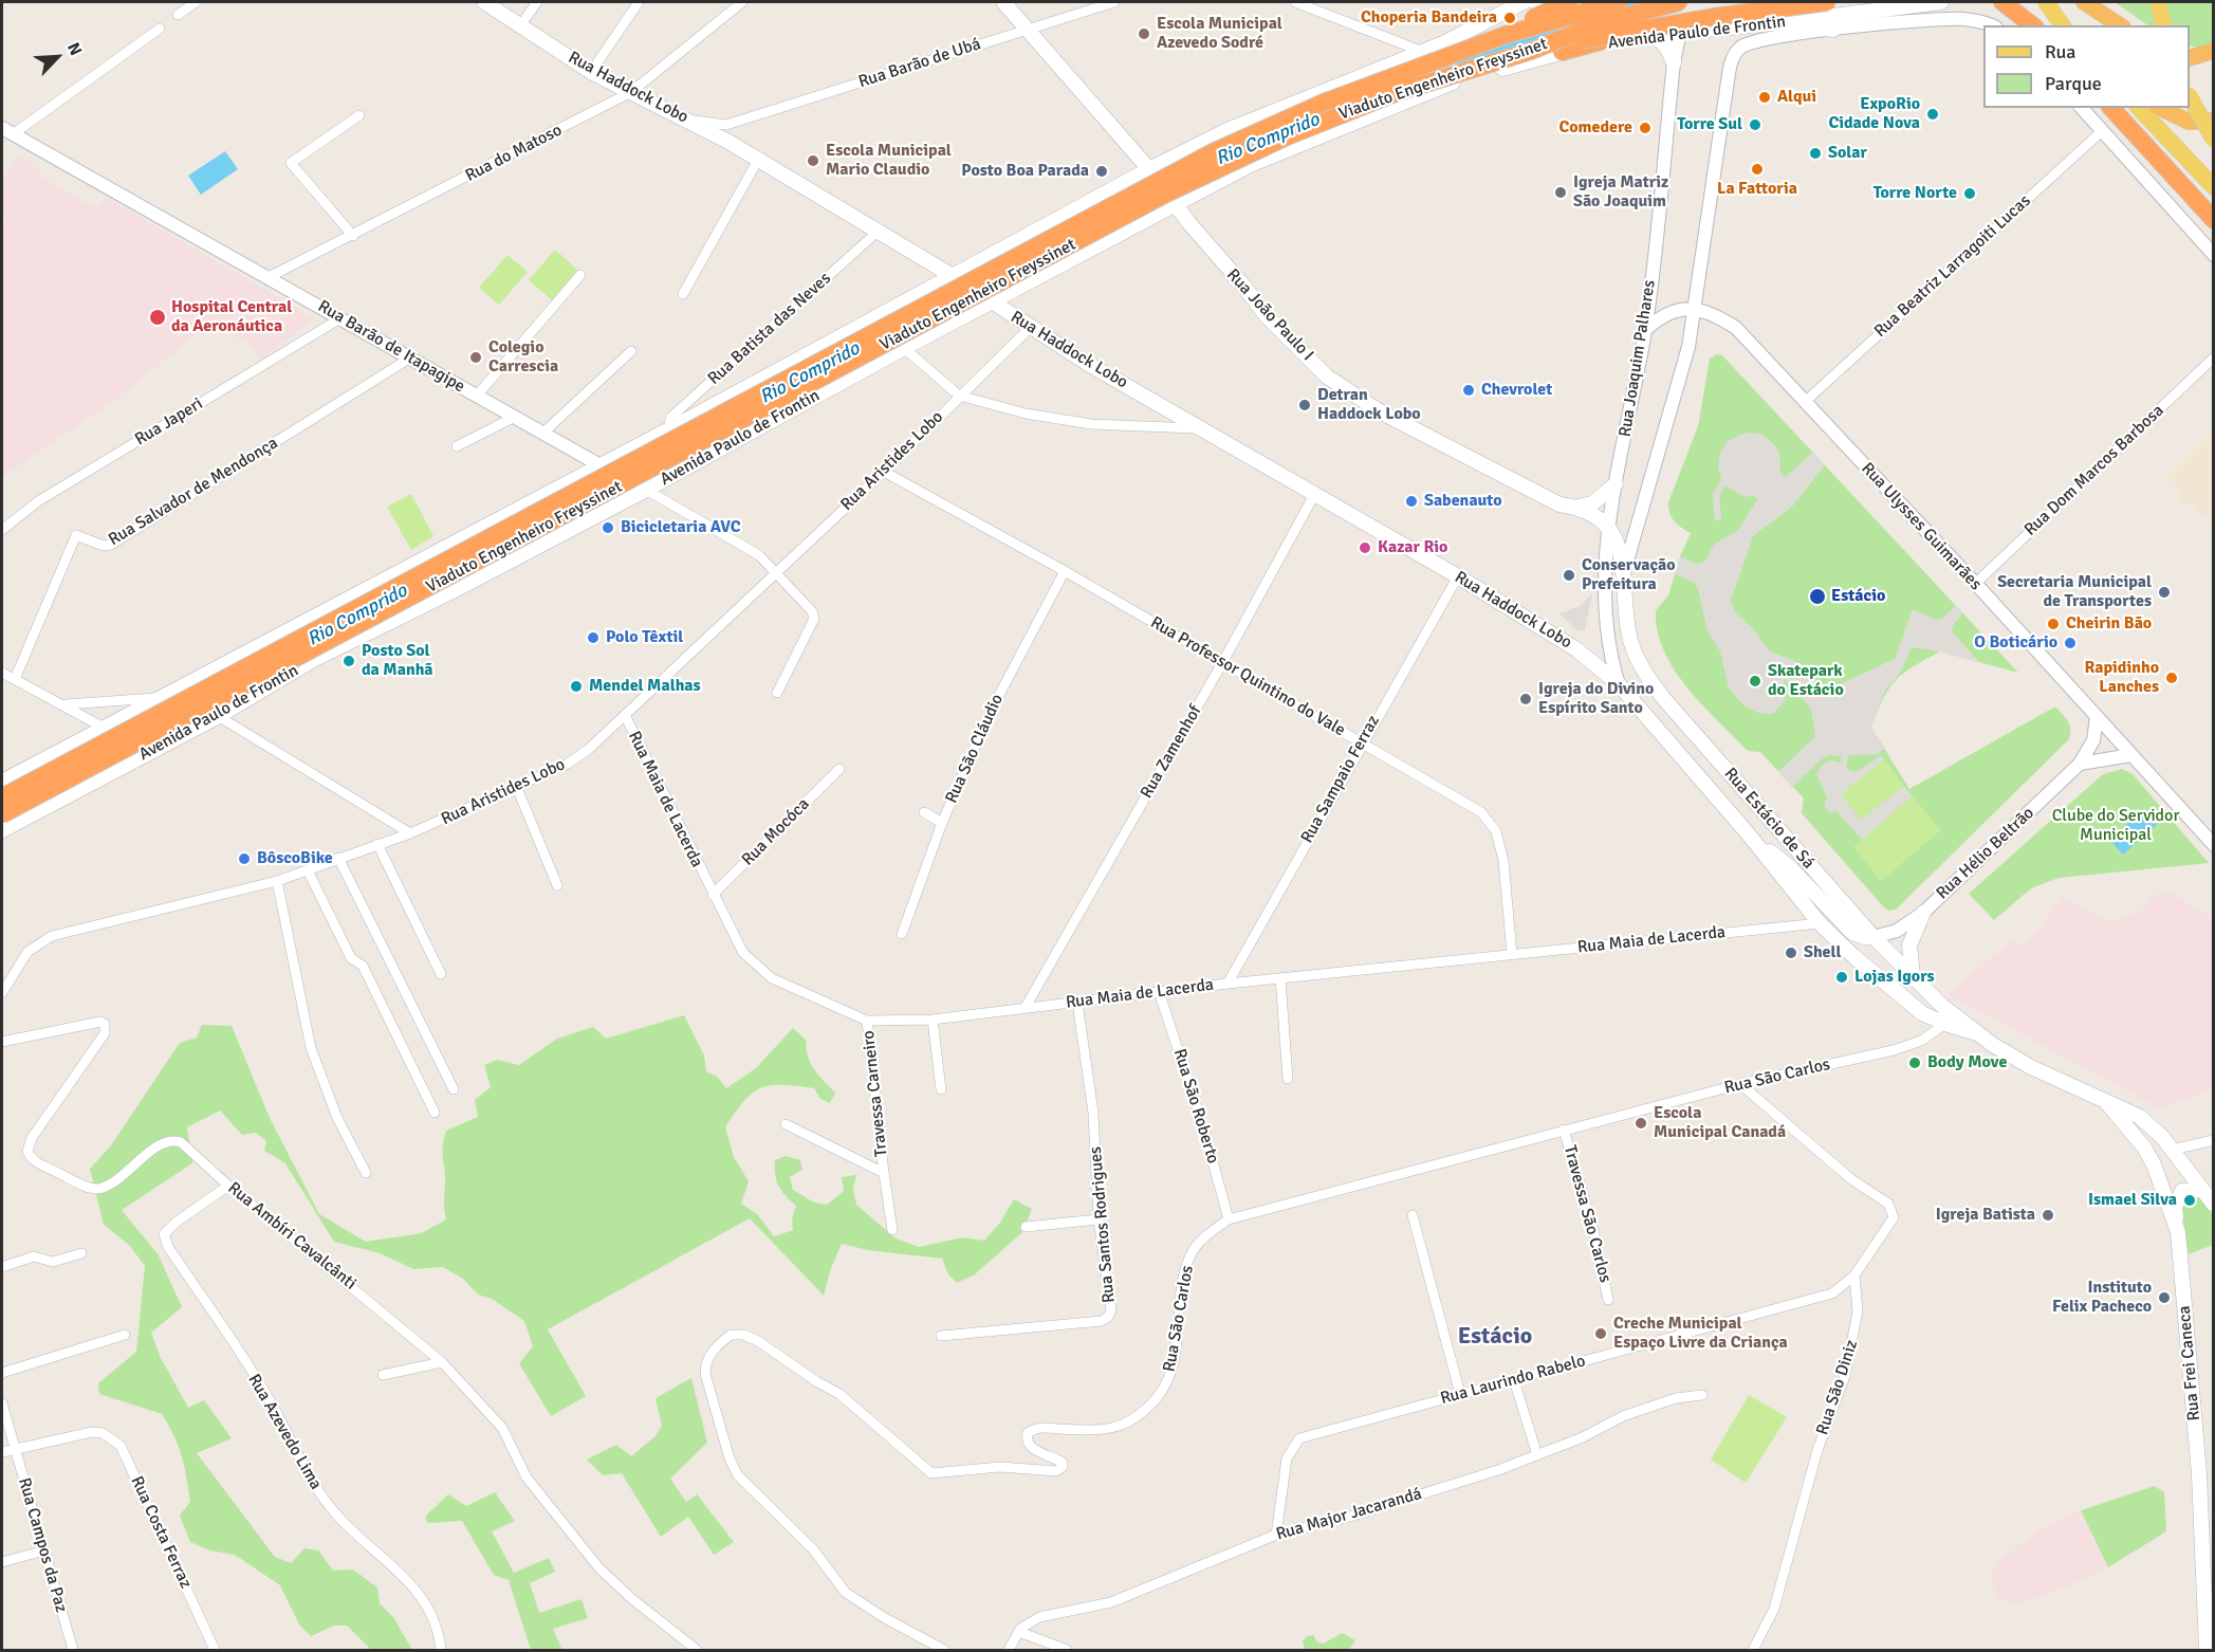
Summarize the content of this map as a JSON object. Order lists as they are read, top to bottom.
{
  "streets": {
    "highway": ["Viaduto Engenheiro Freyssinet"],
    "main road": [
      "Avenida Paulo de Frontin",
      "Rua Haddock Lobo",
      "Rua João Paulo I",
      "Rua Estácio de Sá",
      "Rua Frei Caneca"
    ],
    "street": [
      "Rua Barão de Ubá",
      "Rua do Matoso",
      "Rua Beatriz Larragoiti Lucas",
      "Rua Batista das Neves",
      "Rua Barão de Itapagipe",
      "Rua Joaquim Palhares",
      "Rua Japeri",
      "Rua Aristides Lobo",
      "Rua Dom Marcos Barbosa",
      "Rua Salvador de Mendonça",
      "Rua Ulysses Guimarães",
      "Rua Professor Quintino do Vale",
      "Rua São Cláudio",
      "Rua Zamenhof",
      "Rua Sampaio Ferraz",
      "Rua Maia de Lacerda",
      "Rua Mocóca",
      "Rua Hélio Beltrão",
      "Rua São Carlos",
      "Travessa Carneiro",
      "Rua São Roberto",
      "Travessa São Carlos",
      "Rua Santos Rodrigues",
      "Rua Ambíri Cavalcânti",
      "Rua Laurindo Rabelo",
      "Rua São Diniz",
      "Rua Azevedo Lima",
      "Rua Major Jacarandá",
      "Rua Costa Ferraz",
      "Rua Campos da Paz"
    ]
  },
  "crossings": [
    ["Avenida Paulo de Frontin", "Rua Haddock Lobo"],
    ["Avenida Paulo de Frontin", "Rua João Paulo I"],
    ["Avenida Paulo de Frontin", "Rua Barão de Itapagipe"],
    ["Avenida Paulo de Frontin", "Rua Joaquim Palhares"],
    ["Rua Barão de Ubá", "Rua Haddock Lobo"],
    ["Rua Barão de Ubá", "Rua João Paulo I"],
    ["Rua Haddock Lobo", "Rua do Matoso"],
    ["Rua Haddock Lobo", "Rua Batista das Neves"],
    ["Rua Haddock Lobo", "Rua Joaquim Palhares"],
    ["Rua Haddock Lobo", "Rua Aristides Lobo"],
    ["Rua Haddock Lobo", "Rua Zamenhof"],
    ["Rua Haddock Lobo", "Rua Sampaio Ferraz"],
    ["Rua Haddock Lobo", "Rua Estácio de Sá"],
    ["Rua do Matoso", "Rua Barão de Itapagipe"],
    ["Rua Beatriz Larragoiti Lucas", "Rua Ulysses Guimarães"],
    ["Rua João Paulo I", "Rua Joaquim Palhares"],
    ["Rua João Paulo I", "Rua Estácio de Sá"],
    ["Rua Barão de Itapagipe", "Rua Japeri"],
    ["Rua Barão de Itapagipe", "Rua Aristides Lobo"],
    ["Rua Barão de Itapagipe", "Rua Salvador de Mendonça"],
    ["Rua Joaquim Palhares", "Rua Estácio de Sá"],
    ["Rua Aristides Lobo", "Rua Professor Quintino do Vale"],
    ["Rua Aristides Lobo", "Rua Maia de Lacerda"],
    ["Rua Dom Marcos Barbosa", "Rua Ulysses Guimarães"],
    ["Rua Ulysses Guimarães", "Rua Hélio Beltrão"],
    ["Rua Professor Quintino do Vale", "Rua São Cláudio"],
    ["Rua Professor Quintino do Vale", "Rua Zamenhof"],
    ["Rua Professor Quintino do Vale", "Rua Sampaio Ferraz"],
    ["Rua Professor Quintino do Vale", "Rua Maia de Lacerda"],
    ["Rua Zamenhof", "Rua Maia de Lacerda"],
    ["Rua Sampaio Ferraz", "Rua Maia de Lacerda"],
    ["Rua Maia de Lacerda", "Rua Estácio de Sá"],
    ["Rua Maia de Lacerda", "Rua Mocóca"],
    ["Rua Maia de Lacerda", "Travessa Carneiro"],
    ["Rua Maia de Lacerda", "Rua São Roberto"],
    ["Rua Maia de Lacerda", "Rua Santos Rodrigues"],
    ["Rua Estácio de Sá", "Rua Hélio Beltrão"],
    ["Rua Estácio de Sá", "Rua São Carlos"],
    ["Rua Estácio de Sá", "Rua Frei Caneca"],
    ["Rua São Carlos", "Rua São Roberto"],
    ["Rua São Carlos", "Travessa São Carlos"],
    ["Rua Ambíri Cavalcânti", "Rua Azevedo Lima"],
    ["Rua Laurindo Rabelo", "Rua São Diniz"],
    ["Rua Laurindo Rabelo", "Rua Major Jacarandá"],
    ["Rua Costa Ferraz", "Rua Campos da Paz"]
  ],
  "districts": ["Estácio"],
  "water": ["Rio Comprido"],
  "parks": ["Clube do Servidor Municipal"],
  "places": [
    "Choperia Bandeira",
    "Escola Municipal Azevedo Sodré",
    "Alqui",
    "ExpoRio Cidade Nova",
    "Torre Sul",
    "Comedere",
    "Solar",
    "Escola Municipal Mario Claudio",
    "La Fattoria",
    "Posto Boa Parada",
    "Igreja Matriz São Joaquim",
    "Torre Norte",
    "Hospital Central da Aeronáutica",
    "Colegio Carrescia",
    "Chevrolet",
    "Detran Haddock Lobo",
    "Sabenauto",
    "Bicicletaria AVC",
    "Kazar Rio",
    "Conservação Prefeitura",
    "Secretaria Municipal de Transportes",
    "Estácio",
    "Cheirin Bão",
    "Polo Têxtil",
    "O Boticário",
    "Posto Sol da Manhã",
    "Rapidinho Lanches",
    "Skatepark do Estácio",
    "Mendel Malhas",
    "Igreja do Divino Espírito Santo",
    "BôscoBike",
    "Shell",
    "Lojas Igors",
    "Body Move",
    "Escola Municipal Canadá",
    "Ismael Silva",
    "Igreja Batista",
    "Instituto Felix Pacheco",
    "Creche Municipal Espaço Livre da Criança"
  ],
  "legend": ["Rua", "Parque"],
  "north": "top right"
}
